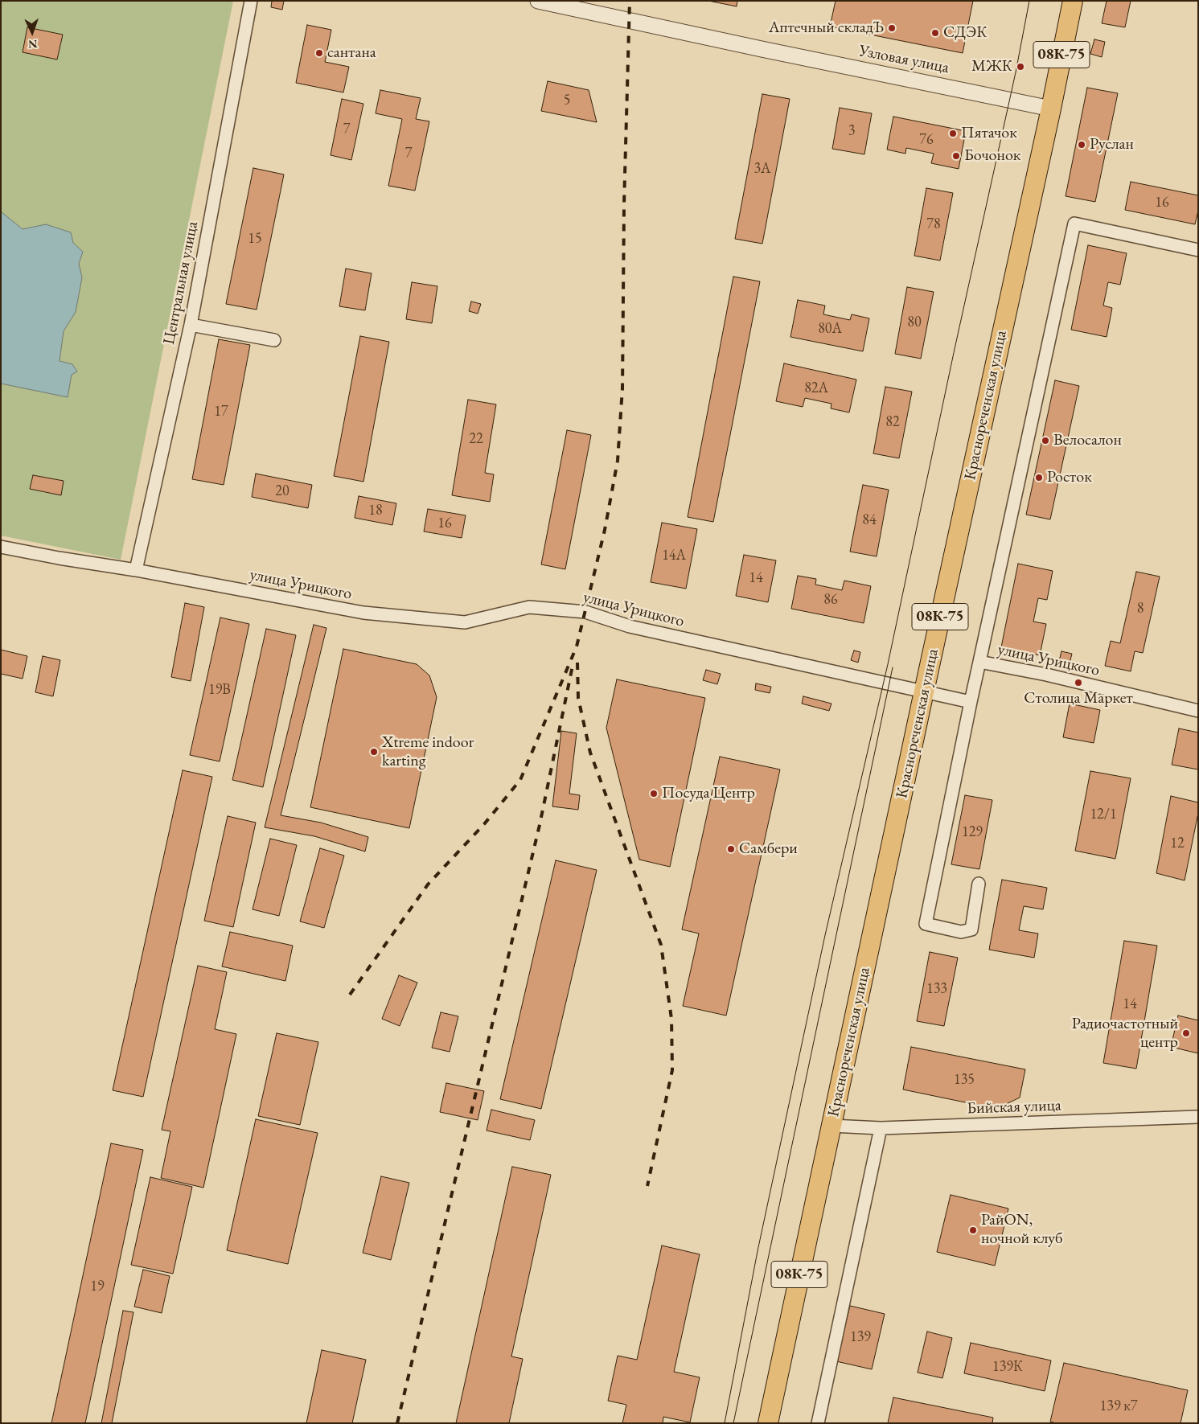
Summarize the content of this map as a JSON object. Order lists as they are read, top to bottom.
{
  "streets": {
    "main road": ["08К-75", "Краснореченская улица"],
    "street": [
      "Узловая улица",
      "Центральная улица",
      "улица Урицкого",
      "Бийская улица"
    ]
  },
  "crossings": [
    ["Узловая улица", "Краснореченская улица"],
    ["Центральная улица", "улица Урицкого"],
    ["Краснореченская улица", "улица Урицкого"],
    ["Краснореченская улица", "Бийская улица"]
  ],
  "places": [
    "Аптечный складЪ",
    "СДЭК",
    "сантана",
    "МЖК",
    "Пятачок",
    "Руслан",
    "Бочонок",
    "Велосалон",
    "Росток",
    "Столица Маркет",
    "Xtreme indoor karting",
    "Посуда Центр",
    "Самбери",
    "Радиочастотный центр",
    "РайON, ночной клуб"
  ],
  "house_numbers": [
    "5",
    "7",
    "3",
    "76",
    "7",
    "3А",
    "16",
    "78",
    "15",
    "80",
    "80А",
    "82А",
    "17",
    "82",
    "22",
    "20",
    "18",
    "84",
    "16",
    "14А",
    "14",
    "86",
    "8",
    "19В",
    "12/1",
    "129",
    "12",
    "133",
    "14",
    "135",
    "19",
    "139",
    "139К",
    "139 к7"
  ],
  "north": "bottom"
}
